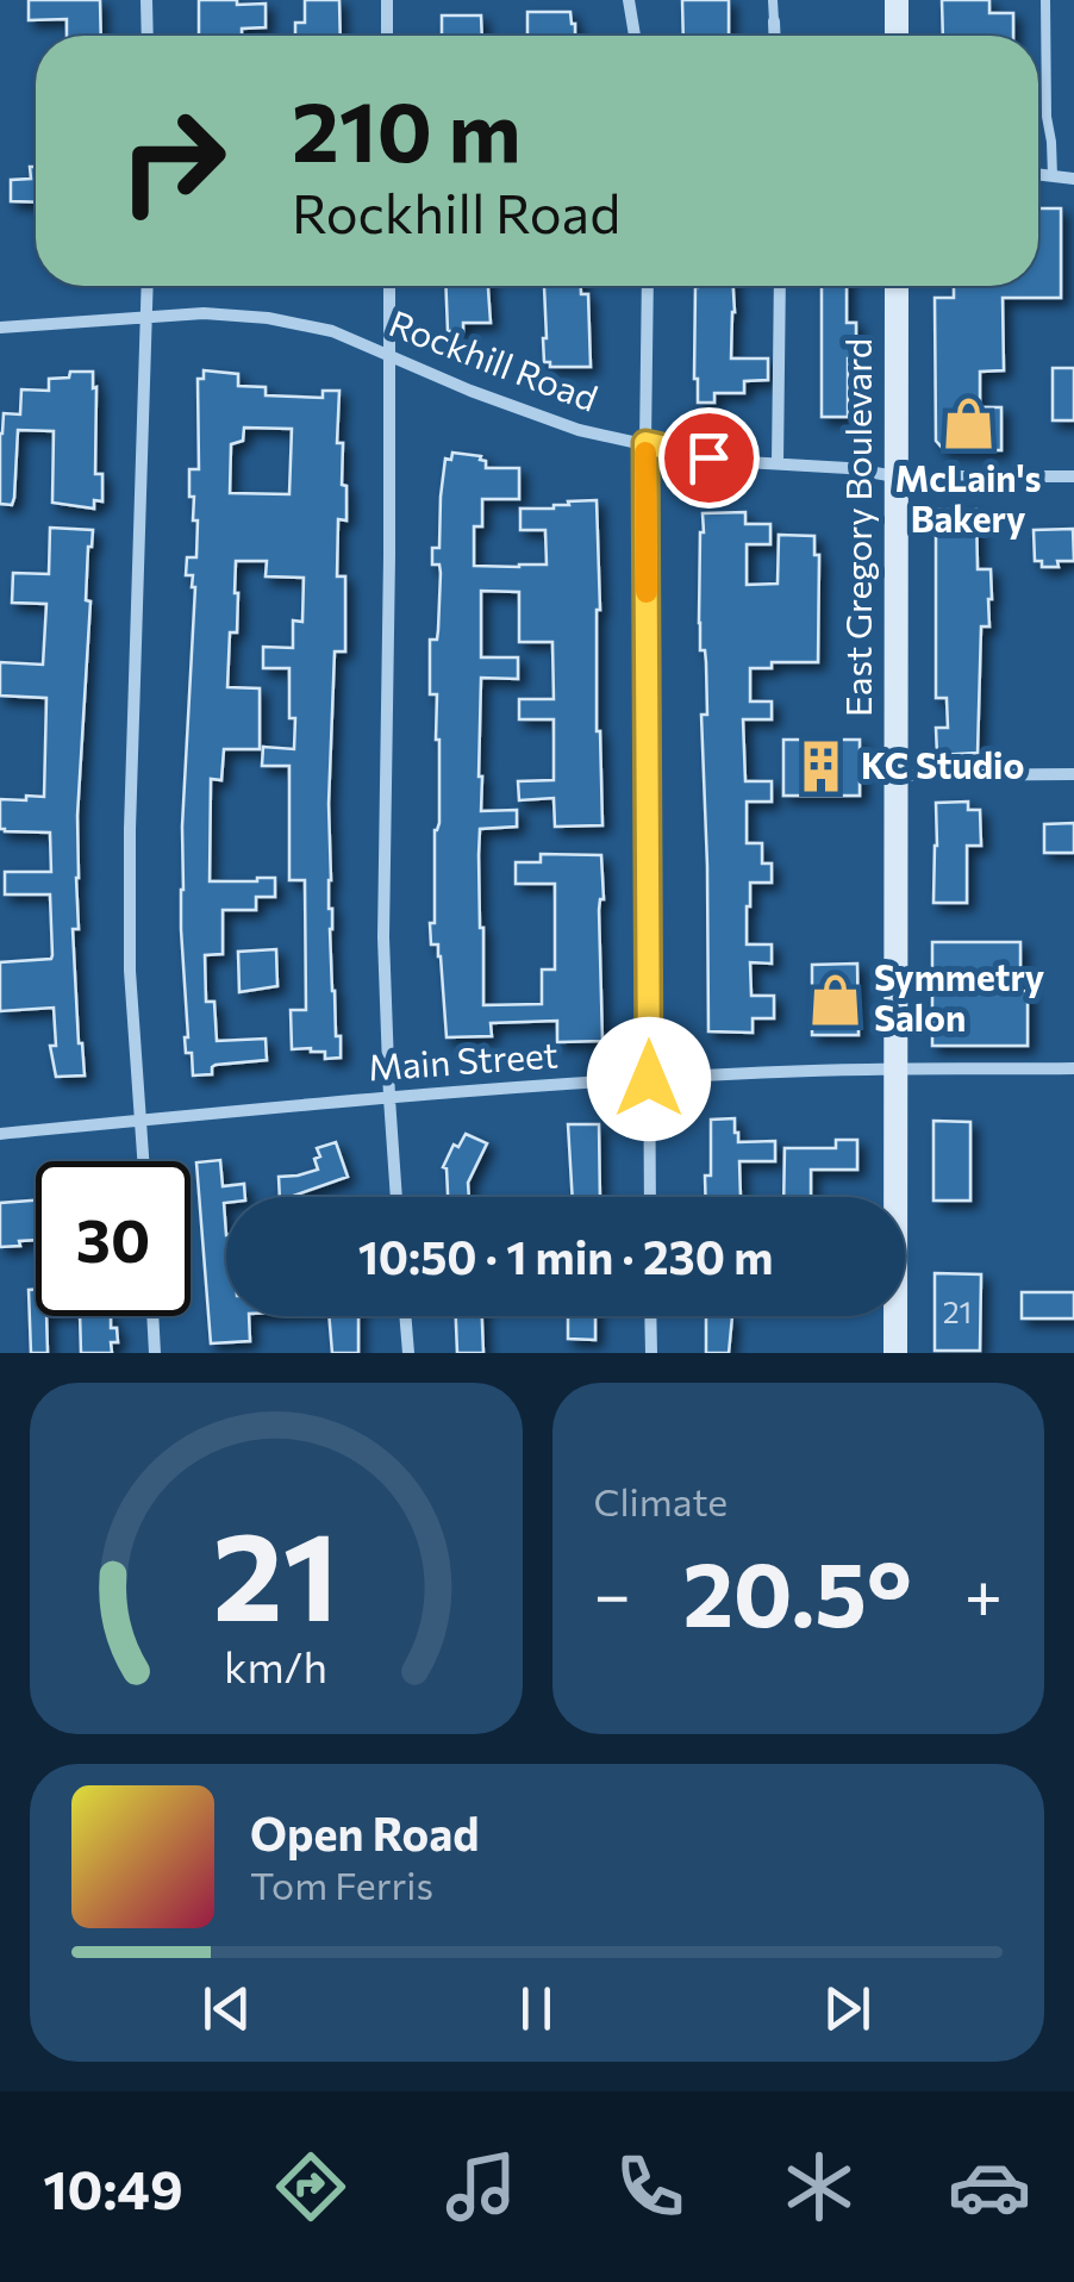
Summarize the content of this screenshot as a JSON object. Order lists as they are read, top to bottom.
{
  "streets": {
    "main road": ["East Gregory Boulevard"],
    "street": ["Rockhill Road", "Main Street"]
  },
  "crossings": [
    ["Rockhill Road", "East Gregory Boulevard"],
    ["East Gregory Boulevard", "Main Street"]
  ],
  "places": {
    "shop": ["McLain's Bakery", "Symmetry Salon"],
    "building": ["KC Studio"]
  },
  "house_numbers": ["21"],
  "page": {
    "turn": ["210 m", "Rockhill Road"],
    "limit": "30",
    "trip": "10:50 · 1 min · 230 m",
    "tile": "Climate",
    "heat": ["−", "20.5°", "+"],
    "song": ["Open Road", "Tom Ferris"],
    "tabs": "10:49",
    "gauge": ["21", "km/h"]
  }
}
